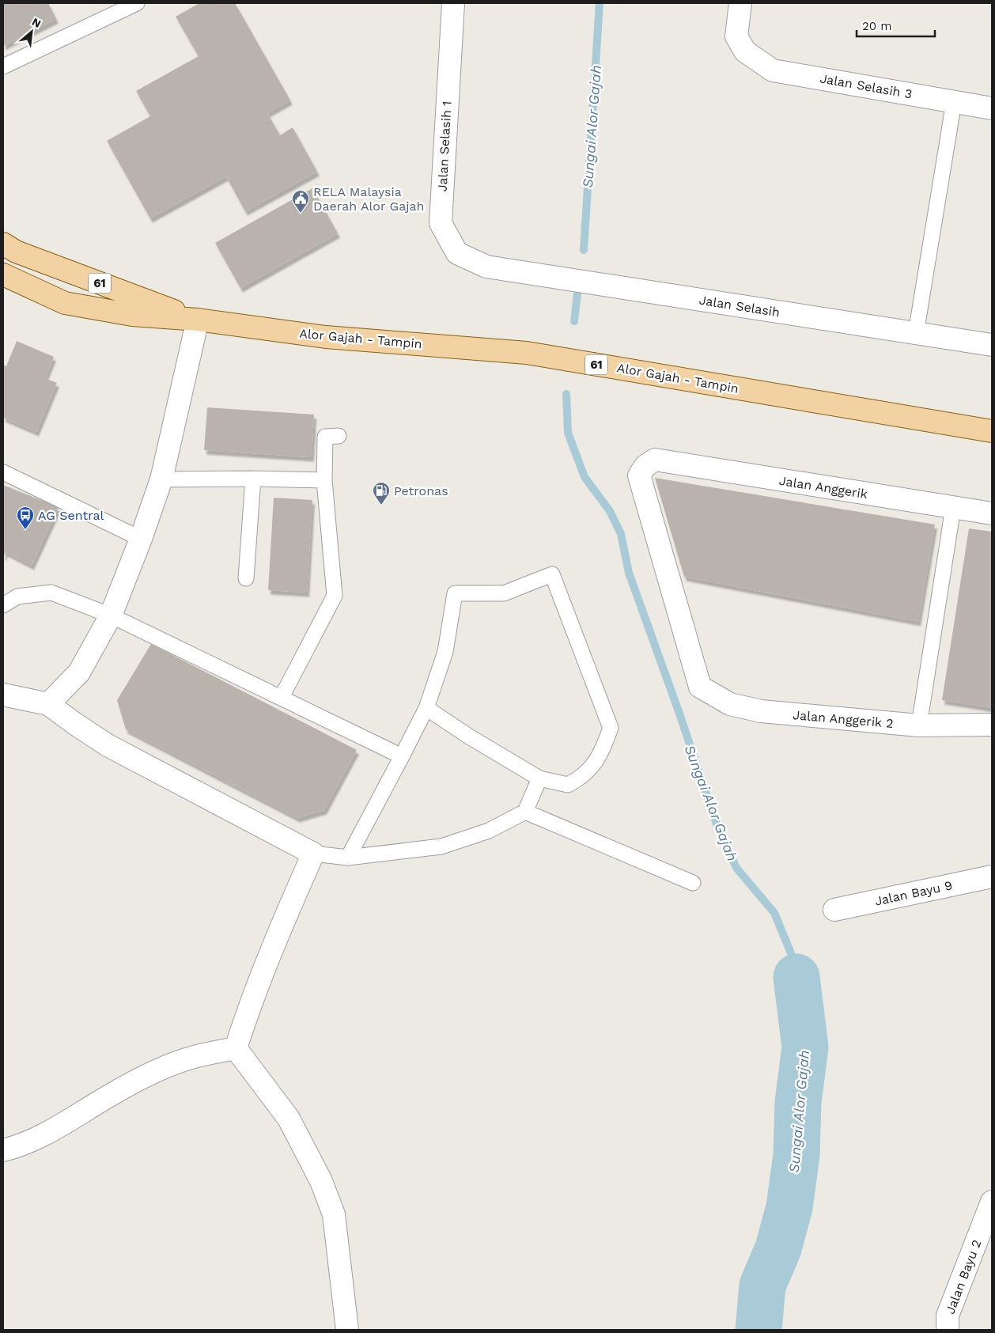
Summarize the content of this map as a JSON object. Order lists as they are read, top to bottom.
{
  "streets": {
    "main road": ["61", "Alor Gajah - Tampin"],
    "street": [
      "Jalan Selasih 3",
      "Jalan Selasih 1",
      "Jalan Selasih",
      "Jalan Anggerik",
      "Jalan Anggerik 2",
      "Jalan Bayu 9",
      "Jalan Bayu 2"
    ]
  },
  "crossings": [
    ["Jalan Selasih 1", "Jalan Selasih"],
    ["Jalan Anggerik", "Jalan Anggerik 2"]
  ],
  "water": ["Sungai Alor Gajah"],
  "places": {
    "public building": ["RELA Malaysia Daerah Alor Gajah"],
    "fuel station": ["Petronas"],
    "bus stop": ["AG Sentral"]
  },
  "scale_bar": "20 m",
  "north": "top right"
}
